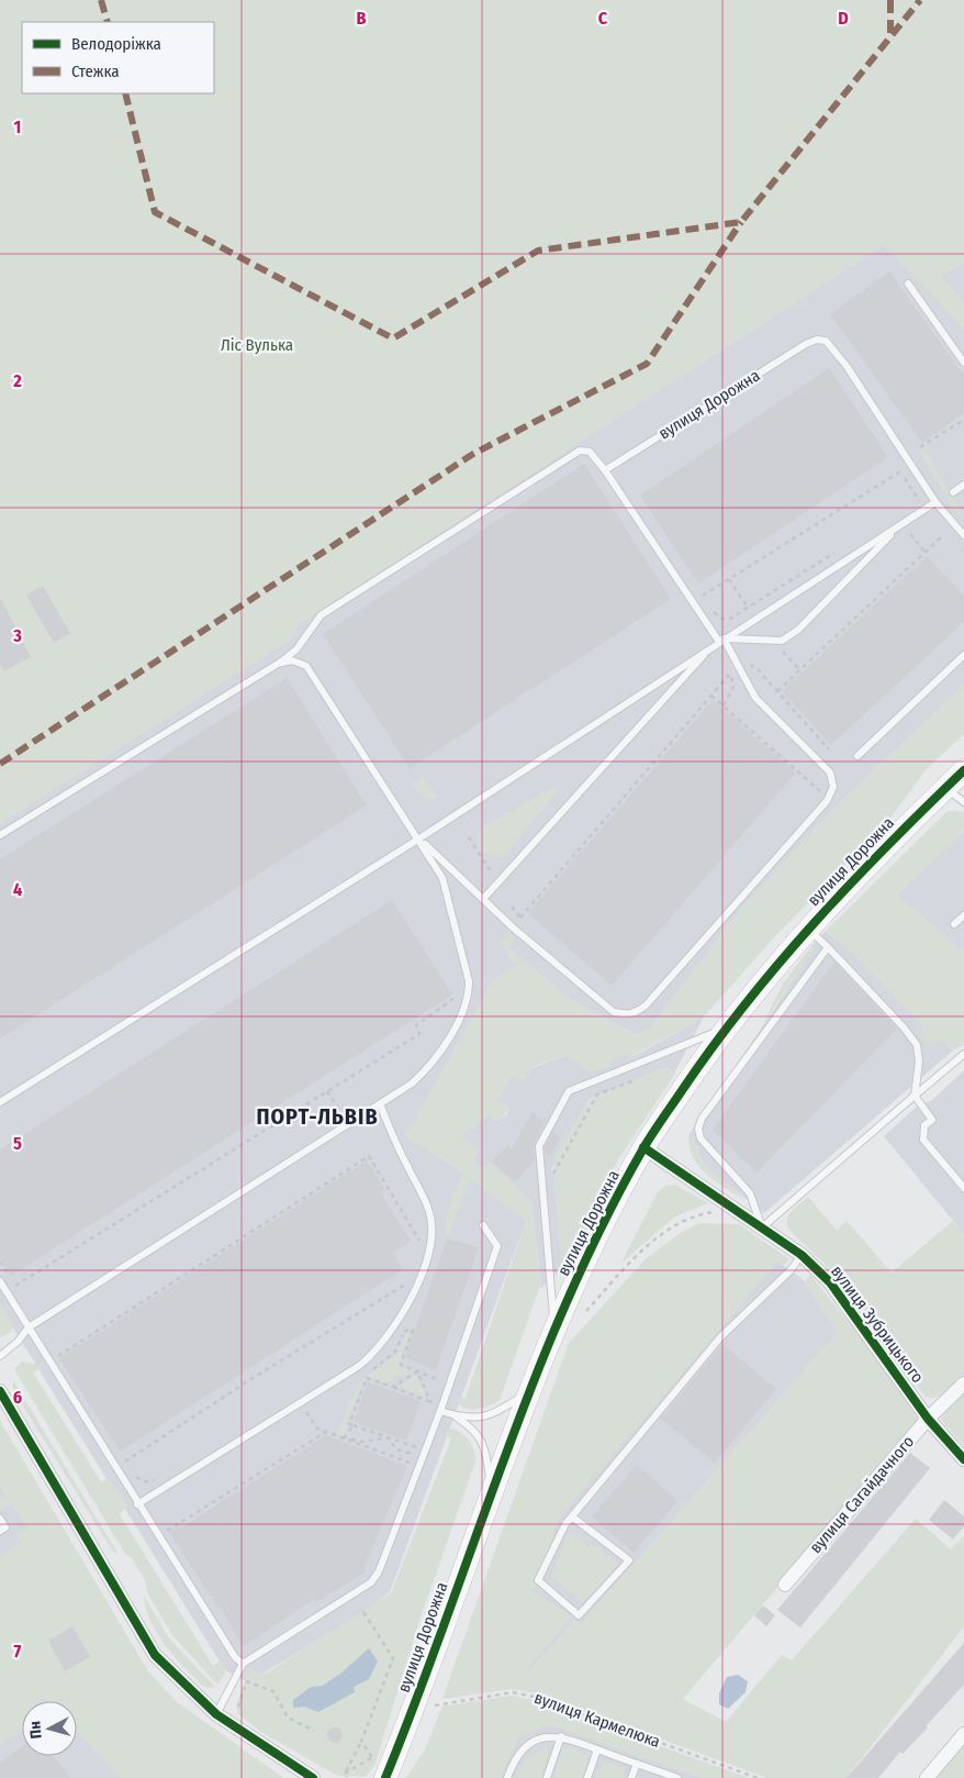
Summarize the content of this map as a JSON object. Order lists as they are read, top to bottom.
{
  "streets": {
    "main road": ["вулиця Дорожна"],
    "street": ["вулиця Зубрицького", "вулиця Сагайдачного"],
    "path": ["вулиця Кармелюка"]
  },
  "crossings": [
    ["вулиця Дорожна", "вулиця Зубрицького"],
    ["вулиця Зубрицького", "вулиця Сагайдачного"]
  ],
  "districts": ["ПОРТ-ЛЬВІВ"],
  "parks": ["Ліс Вулька"],
  "legend": ["Велодоріжка", "Стежка"],
  "north": "left",
  "grid": {
    "columns": ["B", "C", "D"],
    "rows": [
      "1",
      "2",
      "3",
      "4",
      "5",
      "6",
      "7"
    ]
  }
}
